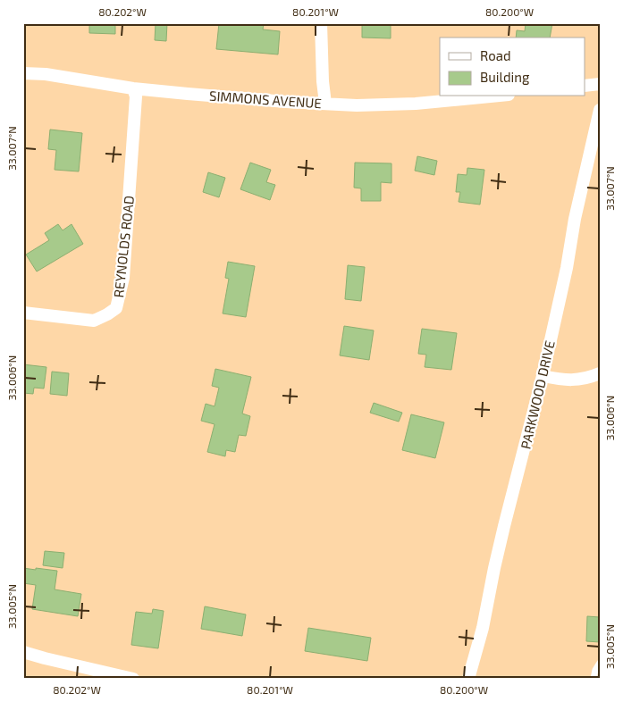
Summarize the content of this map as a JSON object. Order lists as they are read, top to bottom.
{
  "streets": {
    "street": ["SIMMONS AVENUE", "REYNOLDS ROAD", "PARKWOOD DRIVE"]
  },
  "crossings": [
    ["SIMMONS AVENUE", "REYNOLDS ROAD"]
  ],
  "legend": ["Road", "Building"],
  "coordinates": [
    "80.202°W",
    "80.201°W",
    "80.200°W",
    "33.007°N",
    "33.006°N",
    "33.005°N"
  ]
}
